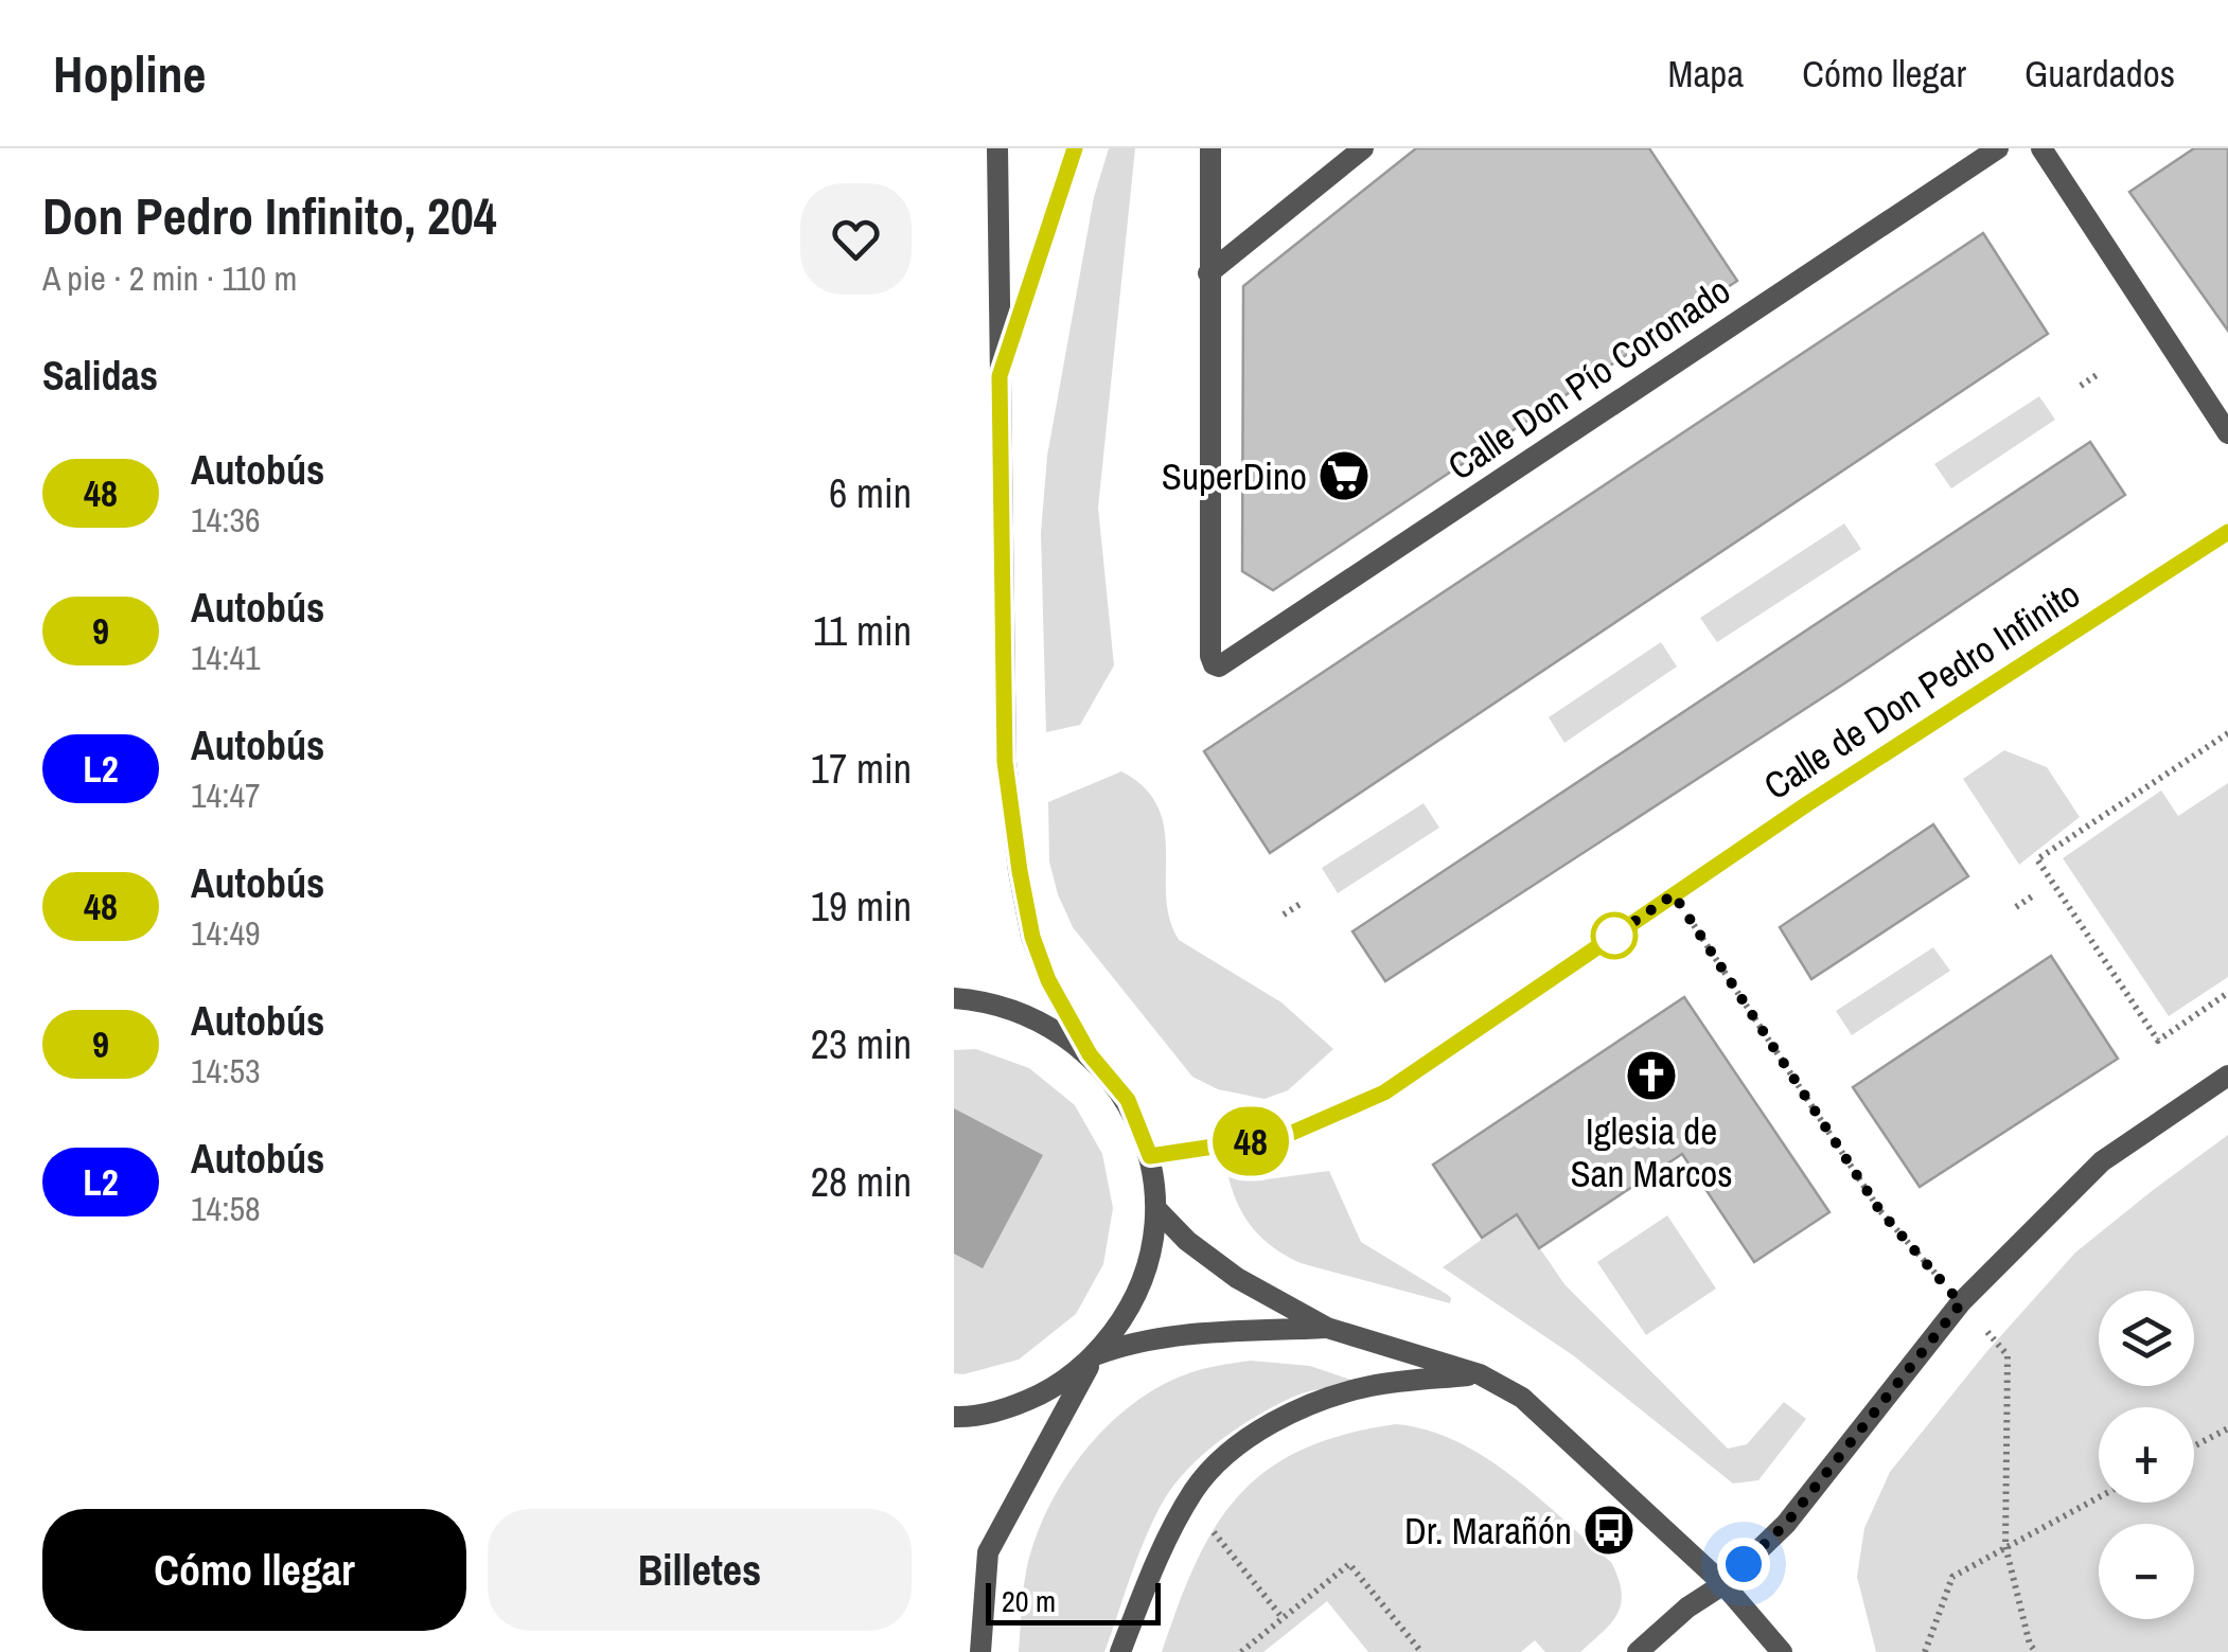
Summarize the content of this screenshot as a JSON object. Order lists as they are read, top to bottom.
{
  "streets": {
    "street": ["Calle Don Pío Coronado", "Calle de Don Pedro Infinito"]
  },
  "places": {
    "supermarket": ["SuperDino"],
    "church": ["Iglesia de San Marcos"],
    "bus stop": ["Dr. Marañón"]
  },
  "lines": ["bus line 48"],
  "scale_bar": "20 m",
  "page": {
    "header": "Hopline",
    "nav": ["Mapa", "Cómo llegar", "Guardados"],
    "heading": [
      ["Don Pedro Infinito, 204", "A pie · 2 min · 110 m"],
      "Salidas"
    ],
    "on_map": "48",
    "list": [
      {
        "mark": "48",
        "name": "Autobús",
        "note": "14:36",
        "value": "6 min"
      },
      {
        "mark": "9",
        "name": "Autobús",
        "note": "14:41",
        "value": "11 min"
      },
      {
        "mark": "L2",
        "name": "Autobús",
        "note": "14:47",
        "value": "17 min"
      },
      {
        "mark": "48",
        "name": "Autobús",
        "note": "14:49",
        "value": "19 min"
      },
      {
        "mark": "9",
        "name": "Autobús",
        "note": "14:53",
        "value": "23 min"
      },
      {
        "mark": "L2",
        "name": "Autobús",
        "note": "14:58",
        "value": "28 min"
      }
    ],
    "map_buttons": ["+", "−"],
    "buttons": ["Cómo llegar", "Billetes"],
    "scale": "20 m"
  }
}
